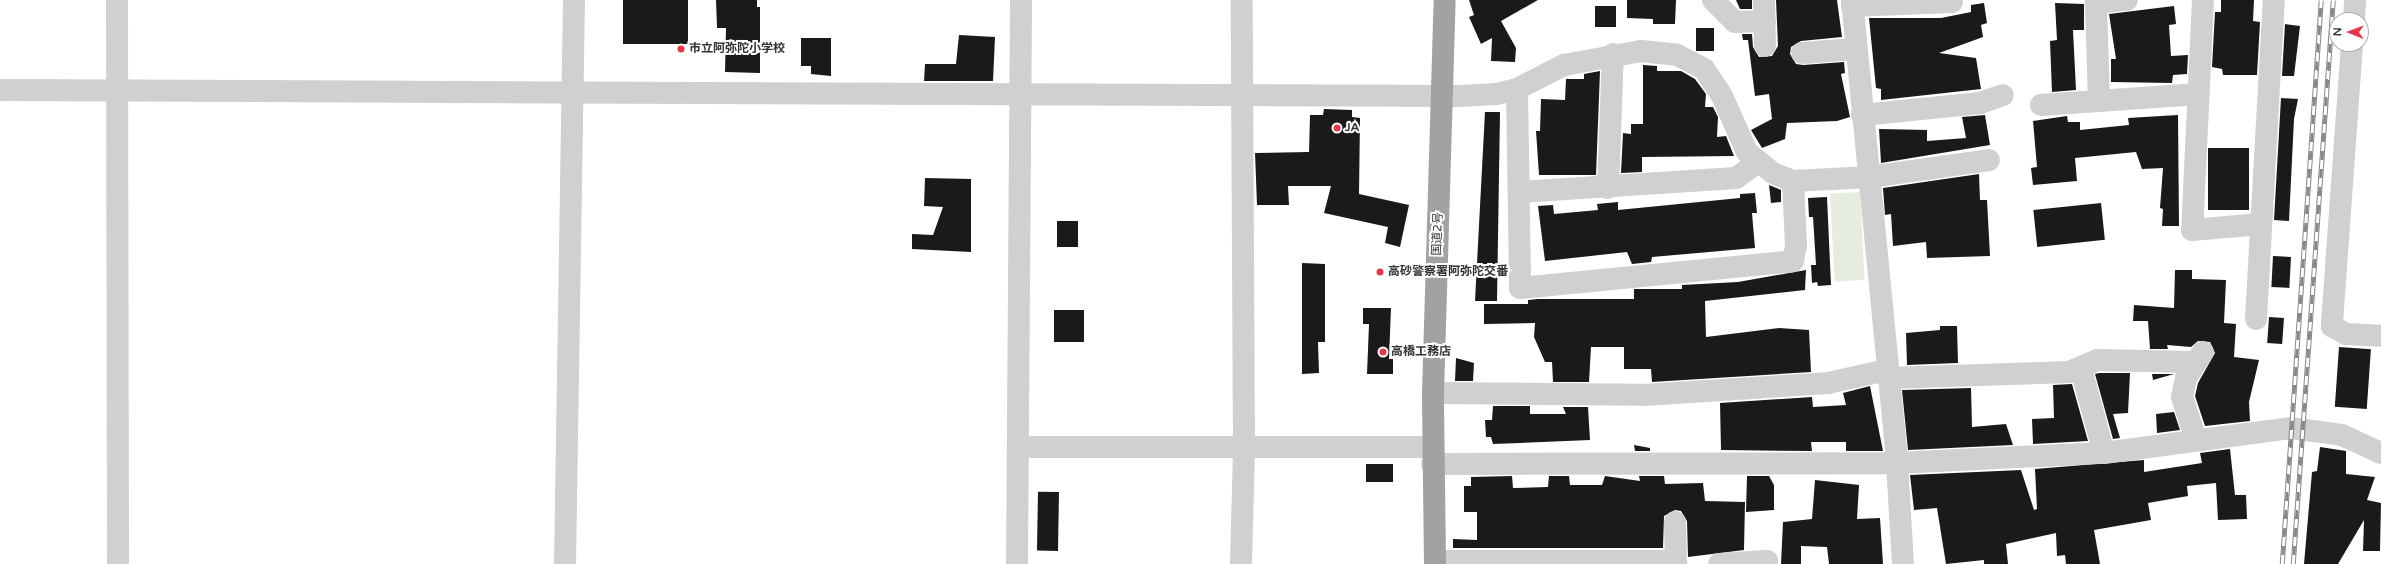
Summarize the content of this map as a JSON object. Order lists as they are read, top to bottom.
{
  "streets": {
    "highway": ["国道2号"]
  },
  "places": [
    "市立阿弥陀小学校",
    "JA",
    "高砂警察署阿弥陀交番",
    "高橋工務店"
  ],
  "north": "left"
}
